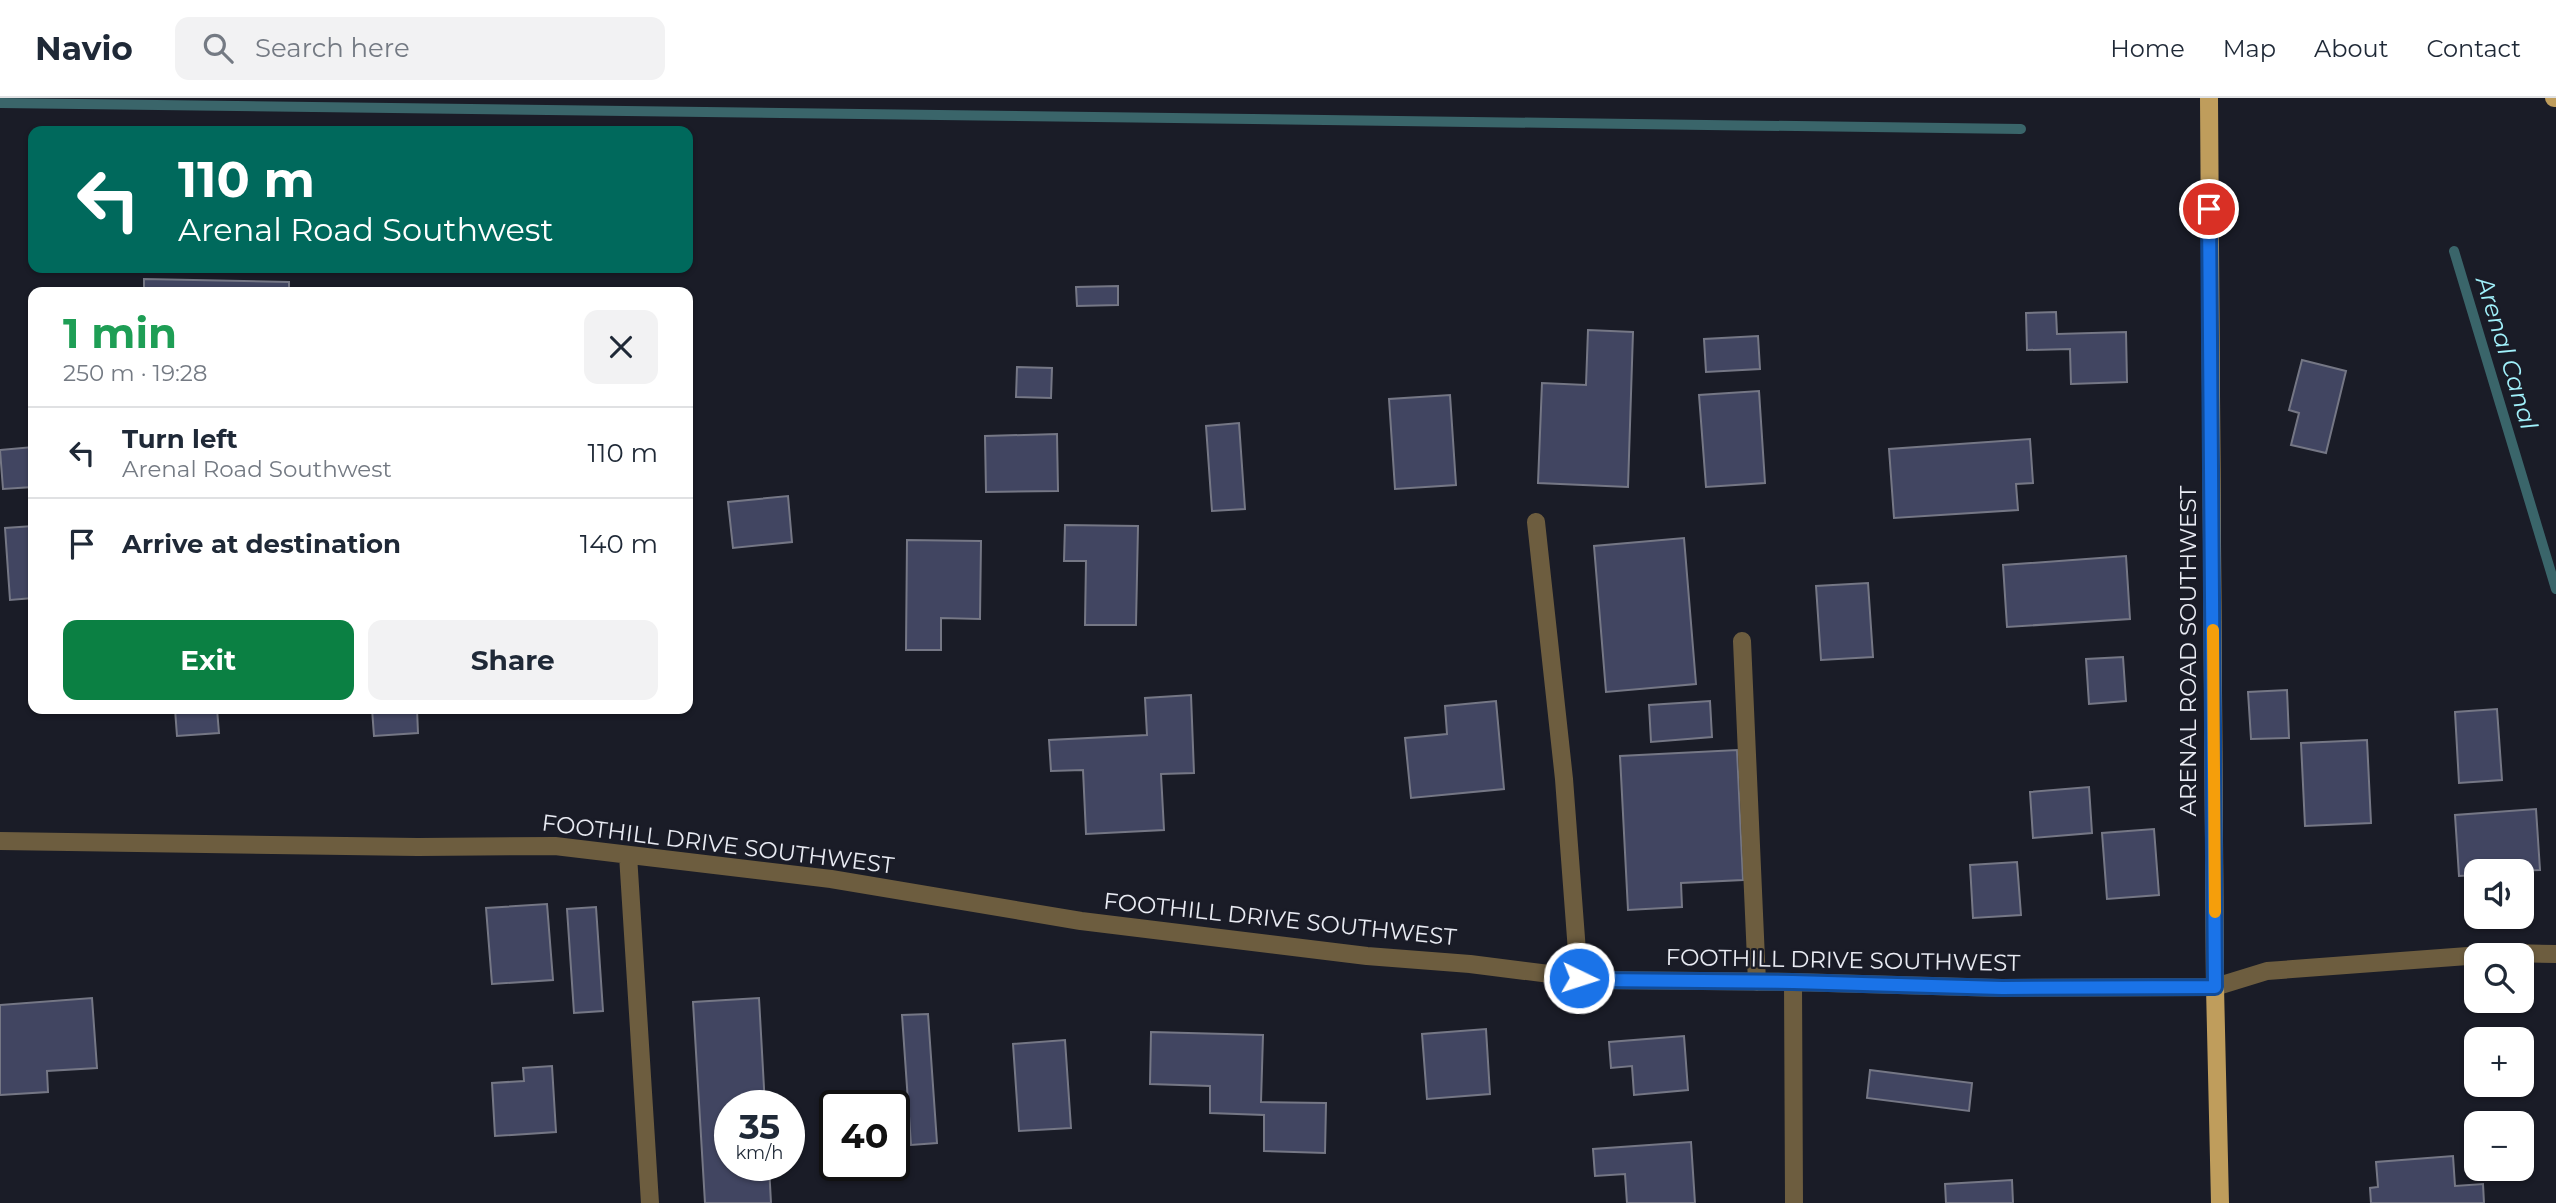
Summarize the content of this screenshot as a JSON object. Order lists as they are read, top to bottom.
{
  "streets": {
    "main road": ["ARENAL ROAD SOUTHWEST"],
    "street": ["FOOTHILL DRIVE SOUTHWEST"]
  },
  "crossings": [
    ["ARENAL ROAD SOUTHWEST", "FOOTHILL DRIVE SOUTHWEST"]
  ],
  "water": ["Arenal Canal"],
  "page": {
    "header": "Navio",
    "search": "Search here",
    "nav": [
      "Home",
      "Map",
      "About",
      "Contact"
    ],
    "turn": ["110 m", "Arenal Road Southwest"],
    "heading": ["1 min", "250 m · 19:28"],
    "list": [
      {
        "name": "Turn left",
        "note": "Arenal Road Southwest",
        "value": "110 m"
      },
      {
        "name": "Arrive at destination",
        "value": "140 m"
      }
    ],
    "buttons": ["Exit", "Share"],
    "map_buttons": ["+", "−"],
    "speed": "35 km/h",
    "limit": "40"
  }
}
